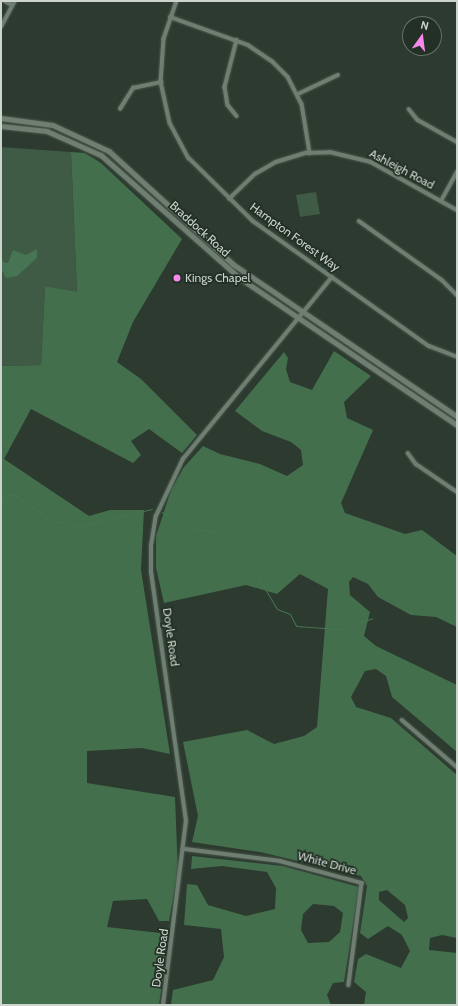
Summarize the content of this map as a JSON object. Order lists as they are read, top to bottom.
{
  "streets": {
    "main road": ["Braddock Road"],
    "street": [
      "Ashleigh Road",
      "Hampton Forest Way",
      "Doyle Road",
      "White Drive"
    ]
  },
  "crossings": [
    ["Ashleigh Road", "Hampton Forest Way"],
    ["Braddock Road", "Doyle Road"],
    ["Hampton Forest Way", "Doyle Road"],
    ["Doyle Road", "White Drive"]
  ],
  "places": ["Kings Chapel"],
  "north": "top"
}
